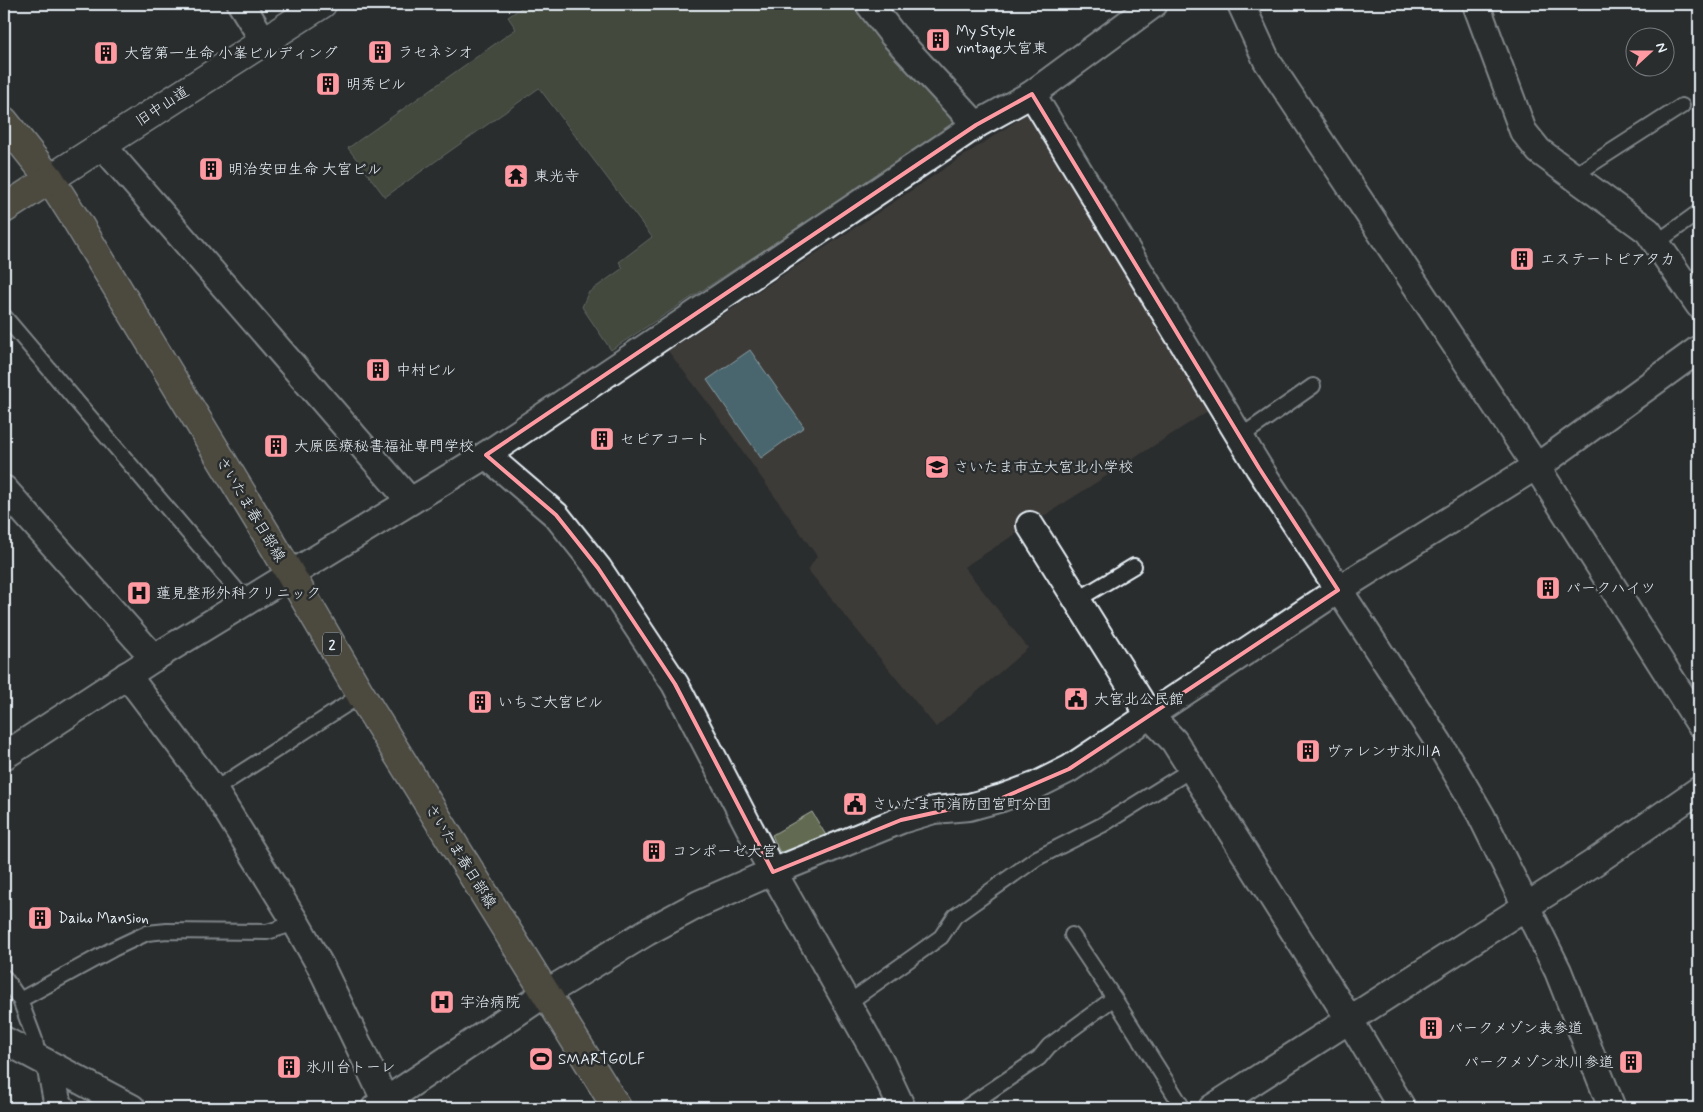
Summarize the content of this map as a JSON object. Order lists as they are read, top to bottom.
{
  "streets": {
    "main road": ["旧中山道", "さいたま春日部線", "2"]
  },
  "crossings": [
    ["旧中山道", "さいたま春日部線"]
  ],
  "places": {
    "building": [
      "My Style vintage大宮東",
      "ラセネシオ",
      "大宮第一生命 小峯ビルディング",
      "明秀ビル",
      "明治安田生命 大宮ビル",
      "エステートピアタカ",
      "中村ビル",
      "セピアコート",
      "大原医療秘書福祉専門学校",
      "パークハイツ",
      "いちご大宮ビル",
      "ヴァレンサ氷川A",
      "コンポーゼ大宮",
      "Daiho Mansion",
      "パークメゾン表参道",
      "パークメゾン氷川参道",
      "氷川台トーレ"
    ],
    "temple": ["東光寺"],
    "school or university": ["さいたま市立大宮北小学校"],
    "hospital": ["蓮見整形外科クリニック", "宇治病院"],
    "public building": ["大宮北公民館", "さいたま市消防団宮町分団"],
    "sports": ["SMARTGOLF"]
  },
  "north": "right"
}
